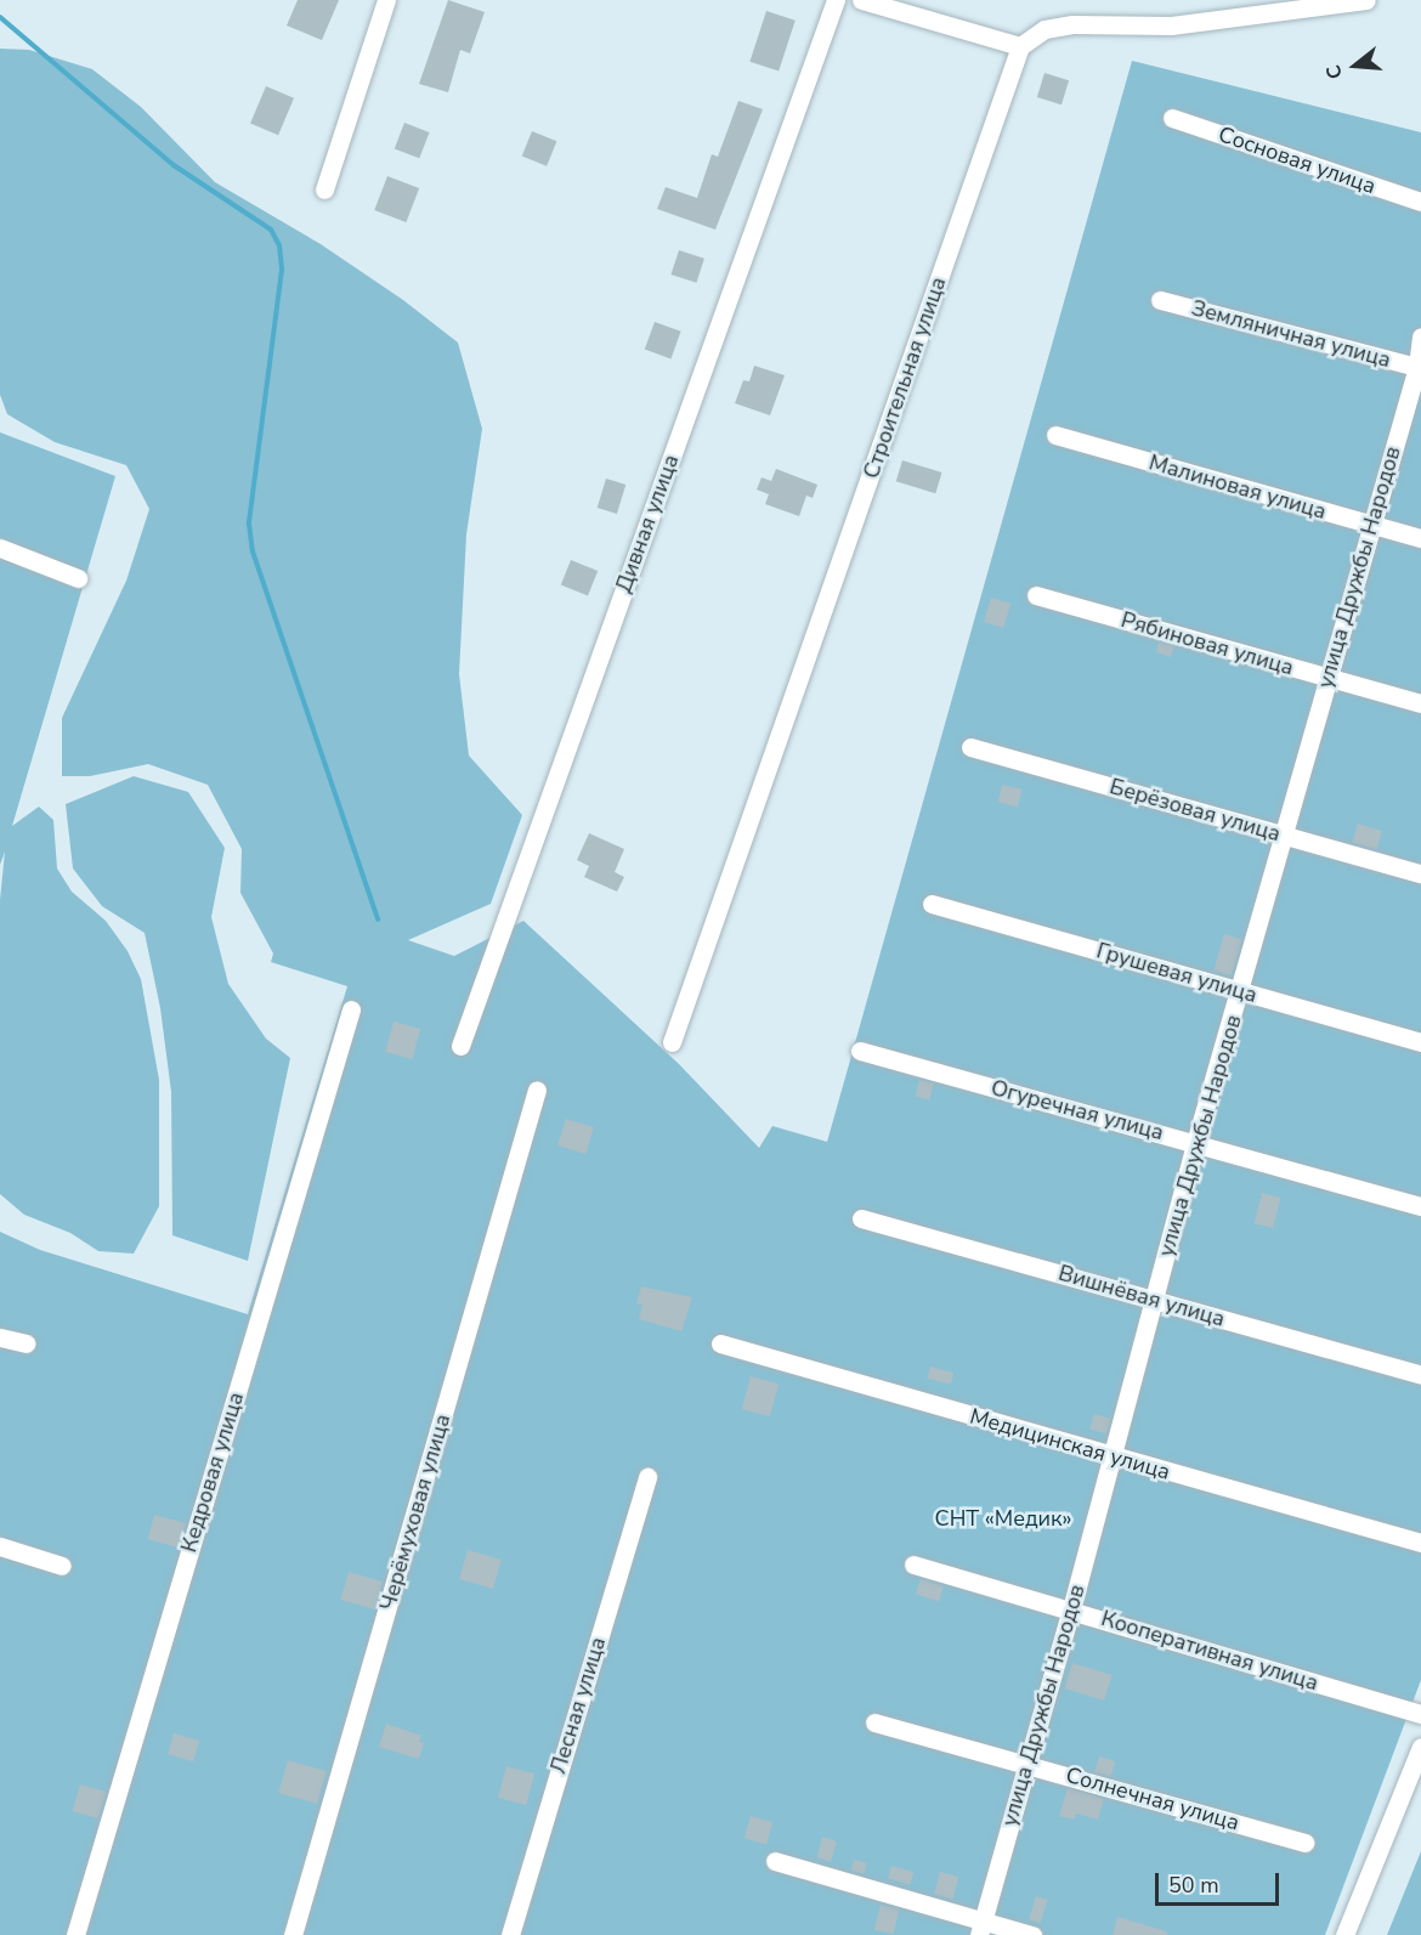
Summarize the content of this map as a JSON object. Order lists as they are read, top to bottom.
{
  "streets": {
    "street": [
      "Сосновая улица",
      "Земляничная улица",
      "Строительная улица",
      "Малиновая улица",
      "Дивная улица",
      "улица Дружбы Народов",
      "Рябиновая улица",
      "Берёзовая улица",
      "Грушевая улица",
      "Огуречная улица",
      "Вишнёвая улица",
      "Медицинская улица",
      "Кедровая улица",
      "Черёмуховая улица",
      "Кооперативная улица",
      "Лесная улица",
      "Солнечная улица"
    ]
  },
  "crossings": [
    ["Земляничная улица", "улица Дружбы Народов"],
    ["Малиновая улица", "улица Дружбы Народов"],
    ["улица Дружбы Народов", "Рябиновая улица"],
    ["улица Дружбы Народов", "Берёзовая улица"],
    ["улица Дружбы Народов", "Грушевая улица"],
    ["улица Дружбы Народов", "Огуречная улица"],
    ["улица Дружбы Народов", "Вишнёвая улица"],
    ["улица Дружбы Народов", "Медицинская улица"],
    ["улица Дружбы Народов", "Кооперативная улица"],
    ["улица Дружбы Народов", "Солнечная улица"]
  ],
  "parks": ["СНТ «Медик»"],
  "scale_bar": "50 m",
  "north": "left"
}
